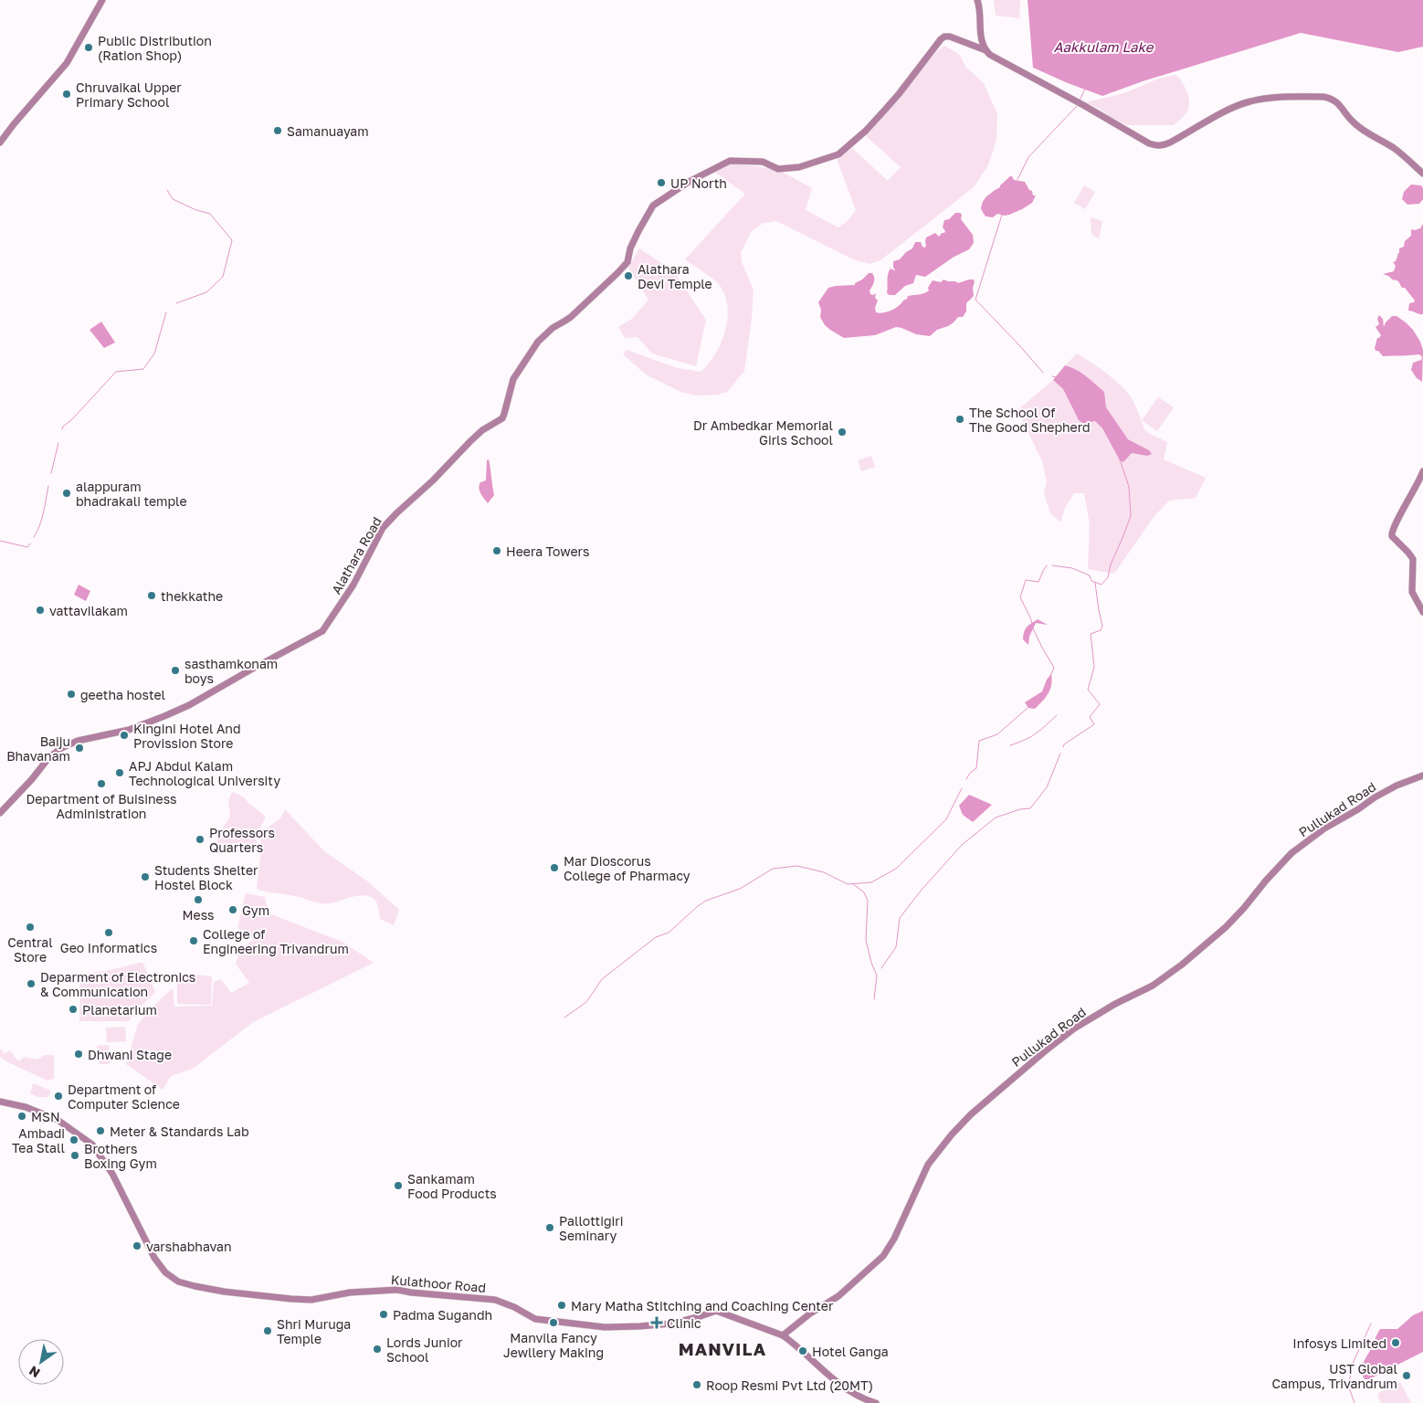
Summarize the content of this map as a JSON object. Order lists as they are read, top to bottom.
{
  "streets": {
    "street": ["Alathara Road", "Pullukad Road", "Kulathoor Road"]
  },
  "crossings": [
    ["Pullukad Road", "Kulathoor Road"]
  ],
  "districts": ["MANVILA"],
  "water": ["Aakkulam Lake"],
  "places": {
    "other": [
      "Public Distribution (Ration Shop)",
      "Chruvaikal Upper Primary School",
      "Samanuayam",
      "UP North",
      "Alathara Devi Temple",
      "The School Of The Good Shepherd",
      "Dr Ambedkar Memorial Girls School",
      "alappuram bhadrakali temple",
      "Heera Towers",
      "thekkathe",
      "vattavilakam",
      "sasthamkonam boys",
      "geetha hostel",
      "Kingini Hotel And Provission Store",
      "Baiju Bhavanam",
      "APJ Abdul Kalam Technological University",
      "Department of Buisiness Administration",
      "Professors Quarters",
      "Mar Dioscorus College of Pharmacy",
      "Students Shelter Hostel Block",
      "Mess",
      "Gym",
      "Central Store",
      "Geo Informatics",
      "College of Engineering Trivandrum",
      "Deparment of Electronics & Communication",
      "Planetarium",
      "Dhwani Stage",
      "Department of Computer Science",
      "MSN",
      "Meter & Standards Lab",
      "Ambadi Tea Stall",
      "Brothers Boxing Gym",
      "Sankamam Food Products",
      "Pallottigiri Seminary",
      "varshabhavan",
      "Mary Matha Stitching and Coaching Center",
      "Padma Sugandh",
      "Manvila Fancy Jewllery Making",
      "Shri Muruga Temple",
      "Infosys Limited",
      "Lords Junior School",
      "Hotel Ganga",
      "UST Global Campus, Trivandrum",
      "Roop Resmi Pvt Ltd (20MT)"
    ],
    "health": ["Clinic"]
  },
  "north": "bottom left"
}
